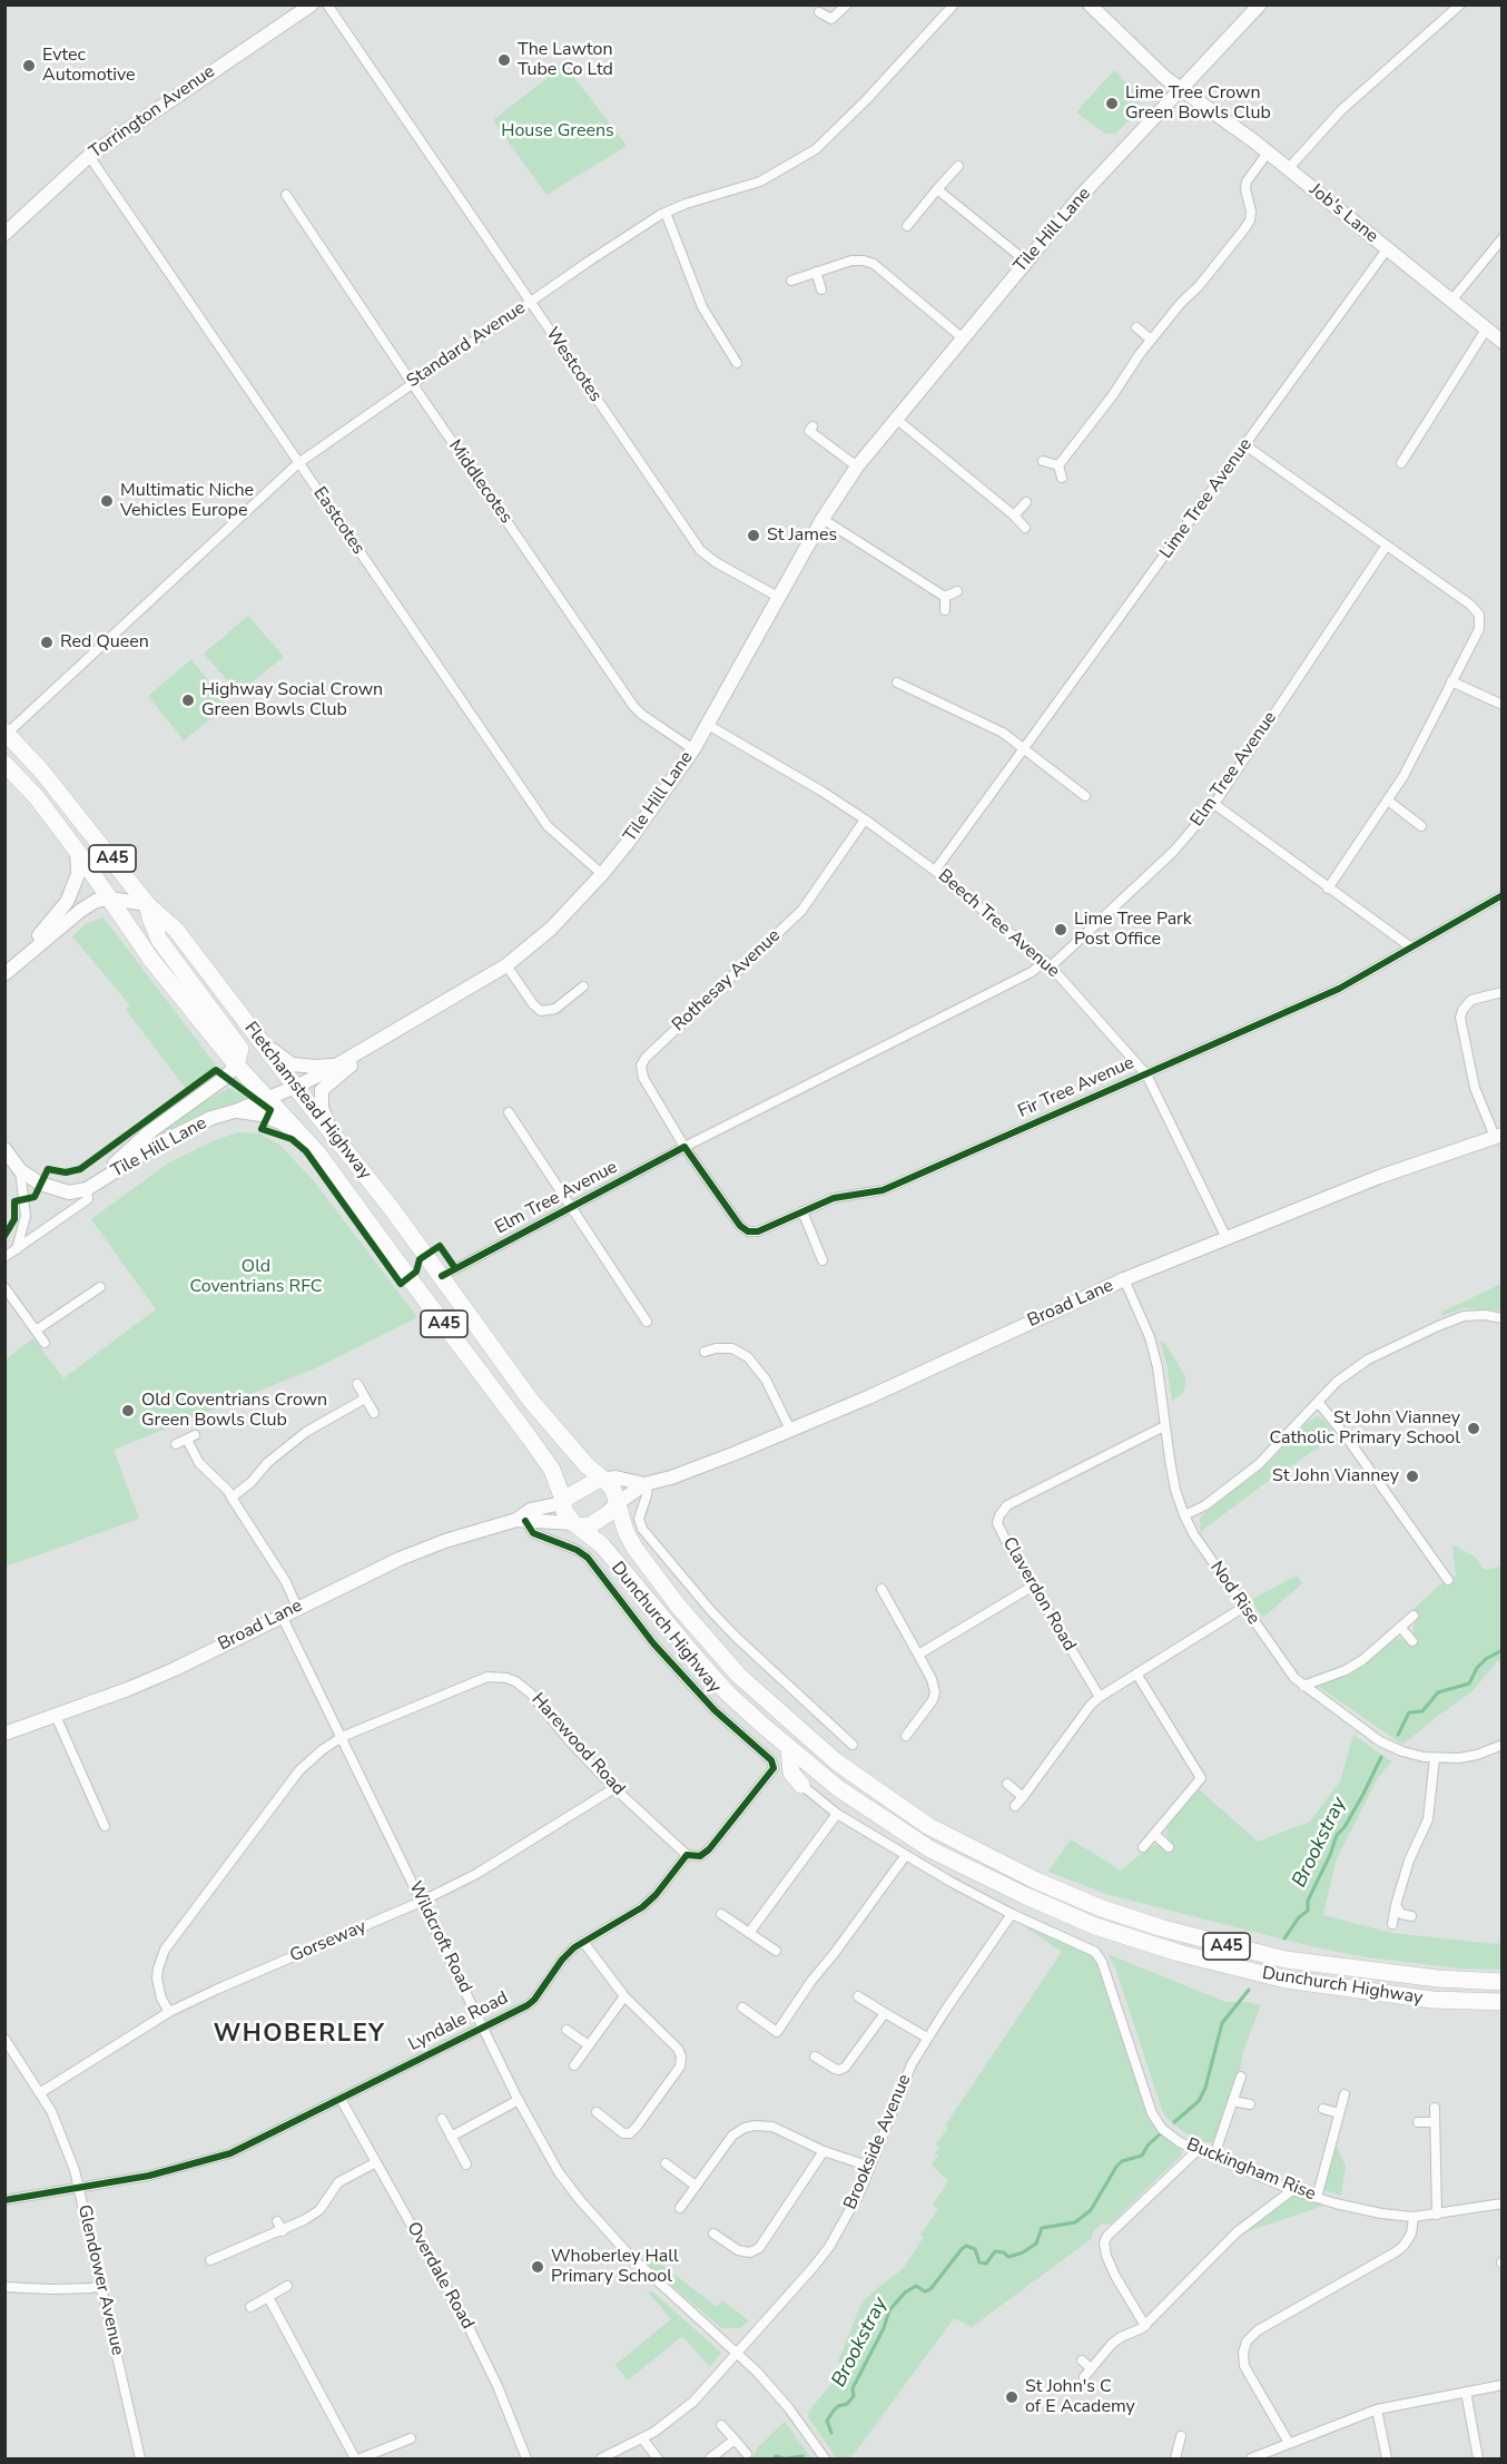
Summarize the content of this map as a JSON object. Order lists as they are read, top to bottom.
{
  "streets": {
    "highway": ["A45", "Fletchamstead Highway", "Dunchurch Highway"],
    "main road": [
      "Torrington Avenue",
      "Job's Lane",
      "Tile Hill Lane",
      "Broad Lane"
    ],
    "street": [
      "Standard Avenue",
      "Westcotes",
      "Middlecotes",
      "Lime Tree Avenue",
      "Eastcotes",
      "Elm Tree Avenue",
      "Beech Tree Avenue",
      "Rothesay Avenue",
      "Fir Tree Avenue",
      "Nod Rise",
      "Claverdon Road",
      "Harewood Road",
      "Wildcroft Road",
      "Gorseway",
      "Lyndale Road",
      "Brookside Avenue",
      "Buckingham Rise",
      "Overdale Road",
      "Glendower Avenue"
    ]
  },
  "crossings": [
    ["Torrington Avenue", "Eastcotes"],
    ["Job's Lane", "Tile Hill Lane"],
    ["Job's Lane", "Lime Tree Avenue"],
    ["Tile Hill Lane", "Westcotes"],
    ["Tile Hill Lane", "Middlecotes"],
    ["Tile Hill Lane", "Eastcotes"],
    ["Tile Hill Lane", "Beech Tree Avenue"],
    ["Tile Hill Lane", "Fletchamstead Highway"],
    ["Standard Avenue", "Westcotes"],
    ["Standard Avenue", "Middlecotes"],
    ["Standard Avenue", "Eastcotes"],
    ["Standard Avenue", "Fletchamstead Highway"],
    ["Lime Tree Avenue", "Beech Tree Avenue"],
    ["Elm Tree Avenue", "Beech Tree Avenue"],
    ["Elm Tree Avenue", "Rothesay Avenue"],
    ["Elm Tree Avenue", "Fir Tree Avenue"],
    ["Elm Tree Avenue", "Fletchamstead Highway"],
    ["Beech Tree Avenue", "Rothesay Avenue"],
    ["Beech Tree Avenue", "Fir Tree Avenue"],
    ["Beech Tree Avenue", "Broad Lane"],
    ["Rothesay Avenue", "Fir Tree Avenue"],
    ["Fletchamstead Highway", "Broad Lane"],
    ["Fletchamstead Highway", "Dunchurch Highway"],
    ["Broad Lane", "Nod Rise"],
    ["Broad Lane", "Dunchurch Highway"],
    ["Broad Lane", "Wildcroft Road"],
    ["Nod Rise", "Claverdon Road"],
    ["Dunchurch Highway", "Lyndale Road"],
    ["Harewood Road", "Wildcroft Road"],
    ["Harewood Road", "Gorseway"],
    ["Harewood Road", "Lyndale Road"],
    ["Wildcroft Road", "Gorseway"],
    ["Wildcroft Road", "Lyndale Road"],
    ["Wildcroft Road", "Brookside Avenue"],
    ["Gorseway", "Glendower Avenue"],
    ["Lyndale Road", "Overdale Road"],
    ["Lyndale Road", "Glendower Avenue"],
    ["Brookside Avenue", "Buckingham Rise"]
  ],
  "districts": ["WHOBERLEY"],
  "water": ["Brookstray"],
  "parks": ["House Greens", "Old Coventrians RFC"],
  "places": [
    "The Lawton Tube Co Ltd",
    "Evtec Automotive",
    "Lime Tree Crown Green Bowls Club",
    "Multimatic Niche Vehicles Europe",
    "St James",
    "Red Queen",
    "Highway Social Crown Green Bowls Club",
    "Lime Tree Park Post Office",
    "Old Coventrians Crown Green Bowls Club",
    "St John Vianney Catholic Primary School",
    "St John Vianney",
    "Whoberley Hall Primary School",
    "St John's C of E Academy"
  ]
}
